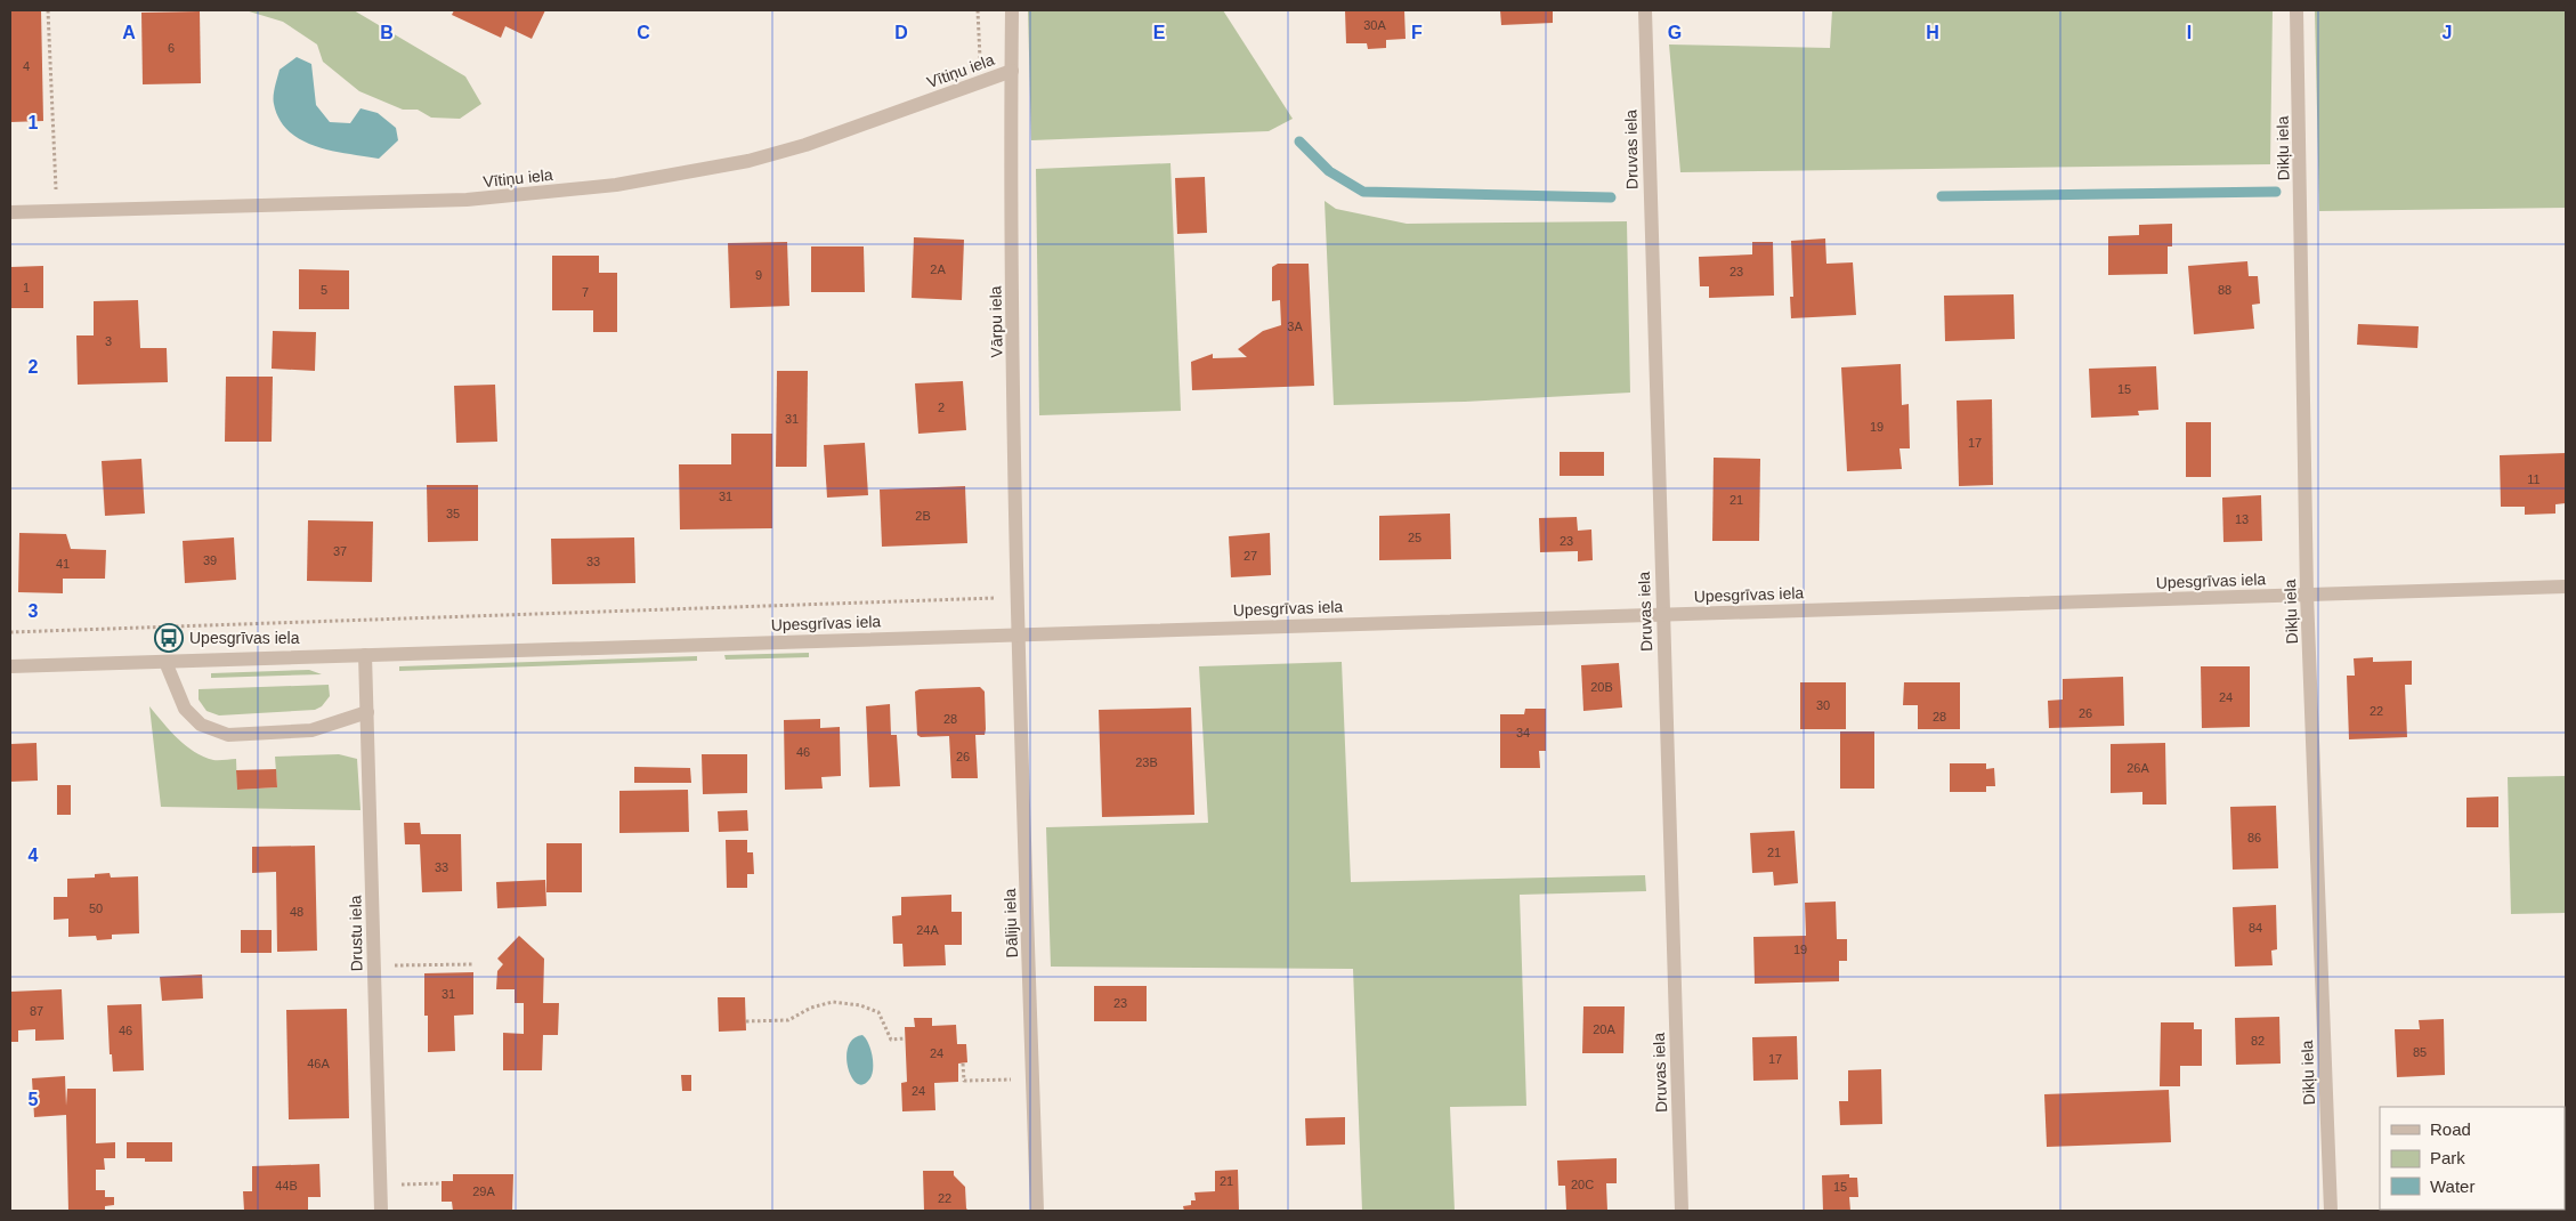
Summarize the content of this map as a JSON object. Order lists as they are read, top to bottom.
{
  "streets": {
    "street": [
      "Vītiņu iela",
      "Dikļu iela",
      "Druvas iela",
      "Vārpu iela",
      "Upesgrīvas iela",
      "Dāliju iela",
      "Drustu iela"
    ]
  },
  "crossings": [
    ["Vītiņu iela", "Vārpu iela"],
    ["Dikļu iela", "Upesgrīvas iela"],
    ["Druvas iela", "Upesgrīvas iela"],
    ["Vārpu iela", "Upesgrīvas iela"],
    ["Vārpu iela", "Dāliju iela"],
    ["Upesgrīvas iela", "Dāliju iela"],
    ["Upesgrīvas iela", "Drustu iela"]
  ],
  "places": {
    "bus stop": ["Upesgrīvas iela"]
  },
  "house_numbers": [
    "30A",
    "6",
    "4",
    "2A",
    "23",
    "9",
    "1",
    "5",
    "88",
    "7",
    "3A",
    "3",
    "15",
    "2",
    "31",
    "19",
    "17",
    "11",
    "31",
    "21",
    "35",
    "2B",
    "13",
    "25",
    "23",
    "37",
    "27",
    "39",
    "33",
    "41",
    "20B",
    "24",
    "30",
    "22",
    "26",
    "28",
    "28",
    "34",
    "46",
    "26",
    "23B",
    "26A",
    "86",
    "21",
    "33",
    "50",
    "48",
    "84",
    "24A",
    "19",
    "31",
    "23",
    "87",
    "20A",
    "46",
    "82",
    "85",
    "24",
    "17",
    "46A",
    "24",
    "21",
    "20C",
    "44B",
    "15",
    "29A",
    "22"
  ],
  "legend": ["Road", "Park", "Water"],
  "grid": {
    "columns": [
      "A",
      "B",
      "C",
      "D",
      "E",
      "F",
      "G",
      "H",
      "I",
      "J"
    ],
    "rows": [
      "1",
      "2",
      "3",
      "4",
      "5"
    ]
  }
}
